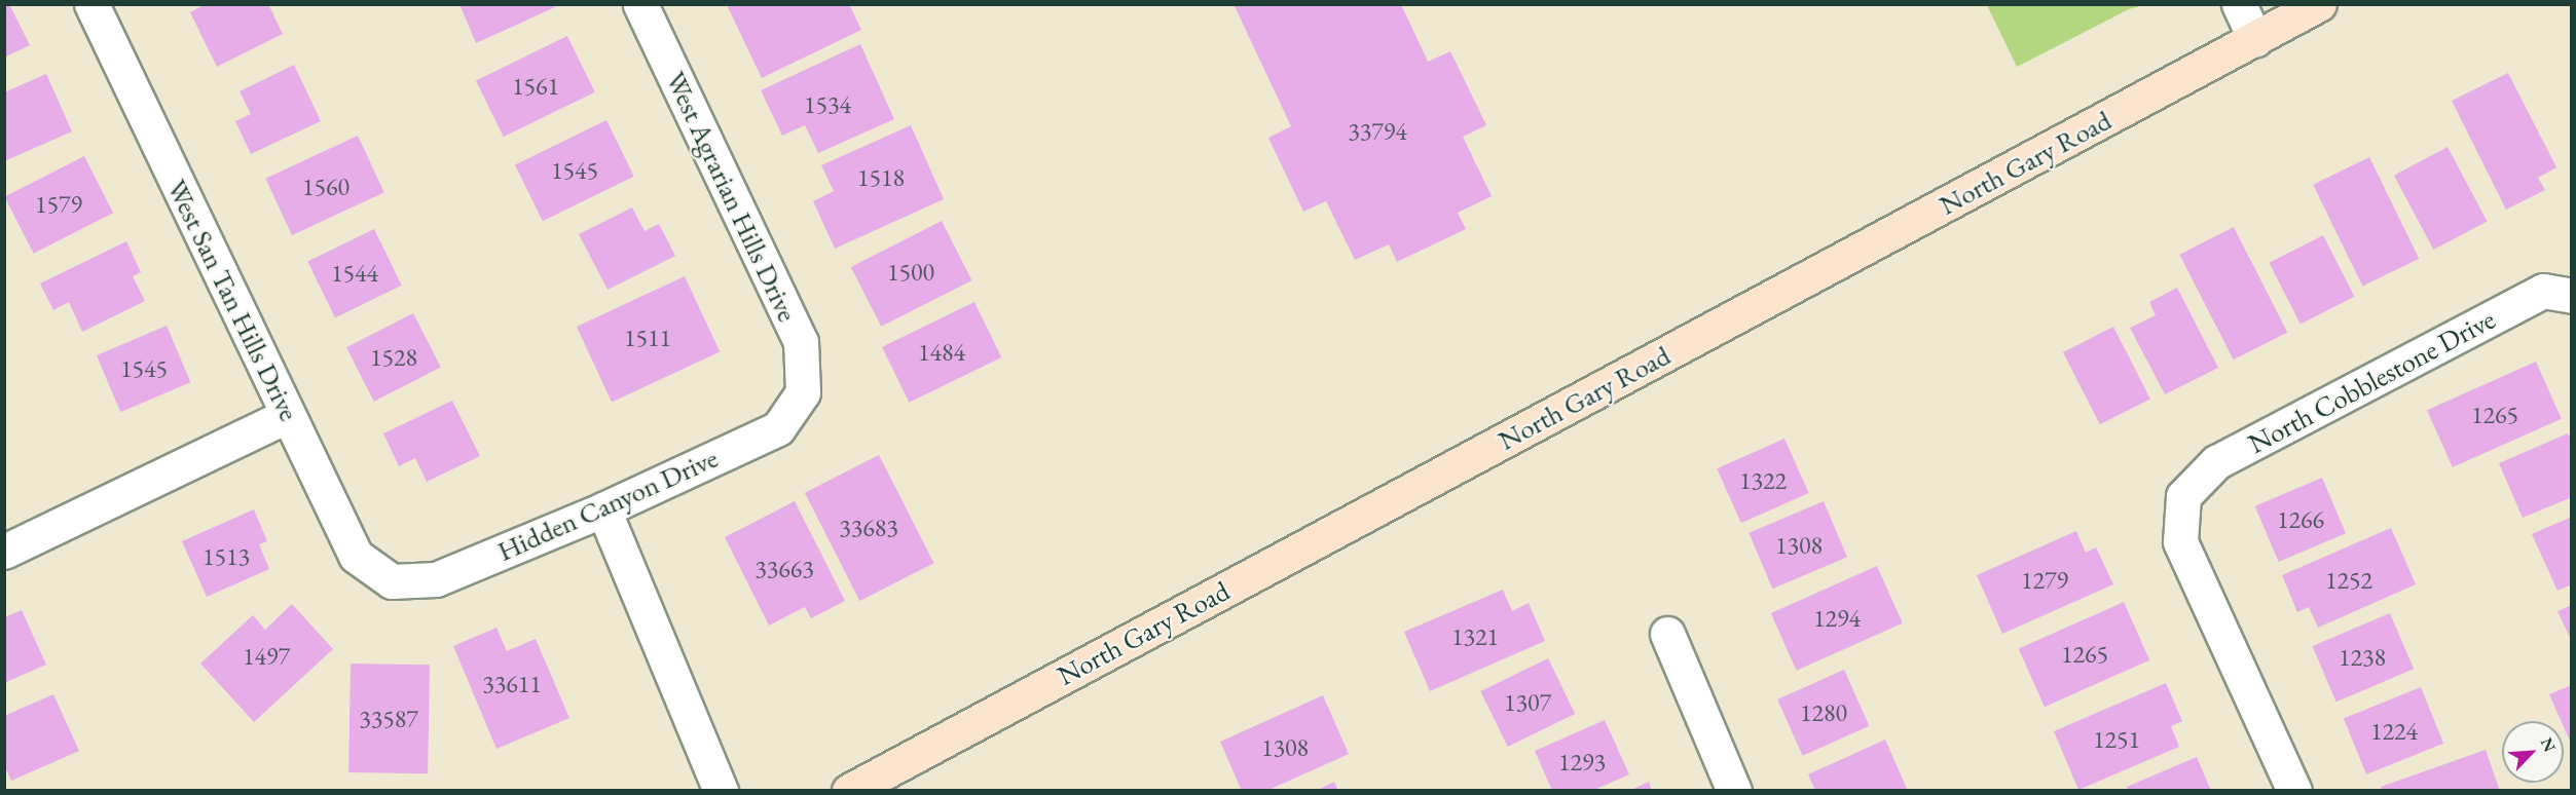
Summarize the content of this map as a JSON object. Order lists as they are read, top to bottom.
{
  "streets": {
    "main road": ["North Gary Road"],
    "street": [
      "West Agrarian Hills Drive",
      "West San Tan Hills Drive",
      "North Cobblestone Drive",
      "Hidden Canyon Drive"
    ]
  },
  "crossings": [
    ["West Agrarian Hills Drive", "Hidden Canyon Drive"],
    ["West San Tan Hills Drive", "Hidden Canyon Drive"]
  ],
  "house_numbers": [
    "1561",
    "1534",
    "33794",
    "1545",
    "1518",
    "1560",
    "1579",
    "1500",
    "1544",
    "1511",
    "1484",
    "1528",
    "1545",
    "1265",
    "1322",
    "1266",
    "33683",
    "1308",
    "1513",
    "33663",
    "1279",
    "1252",
    "1294",
    "1321",
    "1265",
    "1497",
    "1238",
    "33611",
    "1307",
    "1280",
    "33587",
    "1224",
    "1251",
    "1308",
    "1293"
  ],
  "north": "top right"
}
